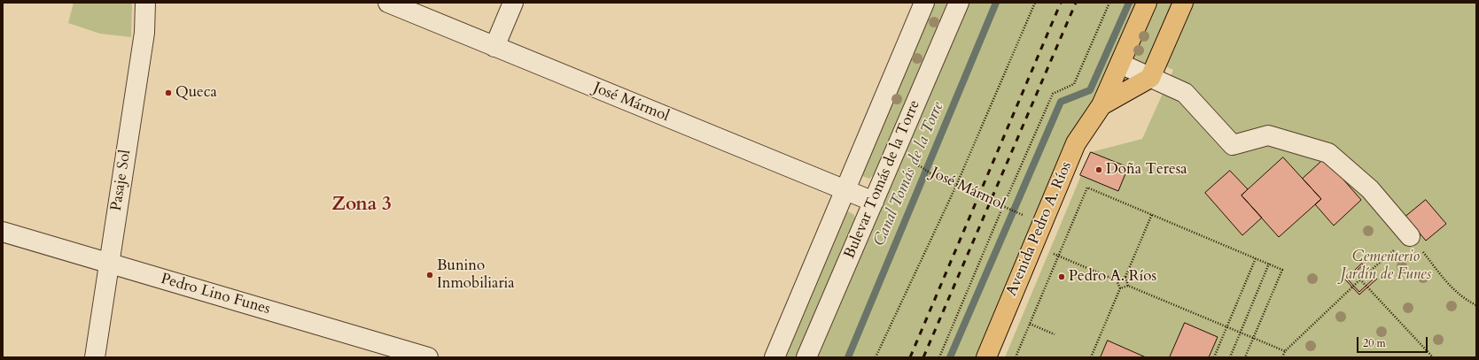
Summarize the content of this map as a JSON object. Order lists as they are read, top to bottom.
{
  "streets": {
    "main road": ["Avenida Pedro A. Ríos"],
    "street": [
      "José Mármol",
      "Bulevar Tomás de la Torre",
      "Pasaje Sol",
      "Pedro Lino Funes"
    ]
  },
  "crossings": [
    ["José Mármol", "Bulevar Tomás de la Torre"],
    ["Pasaje Sol", "Pedro Lino Funes"]
  ],
  "districts": ["Zona 3"],
  "water": ["Canal Tomás de la Torre"],
  "parks": ["Cementerio Jardín de Funes"],
  "places": [
    "Queca",
    "Doña Teresa",
    "Bunino Inmobiliaria",
    "Pedro A. Ríos"
  ],
  "scale_bar": "20 m"
}
